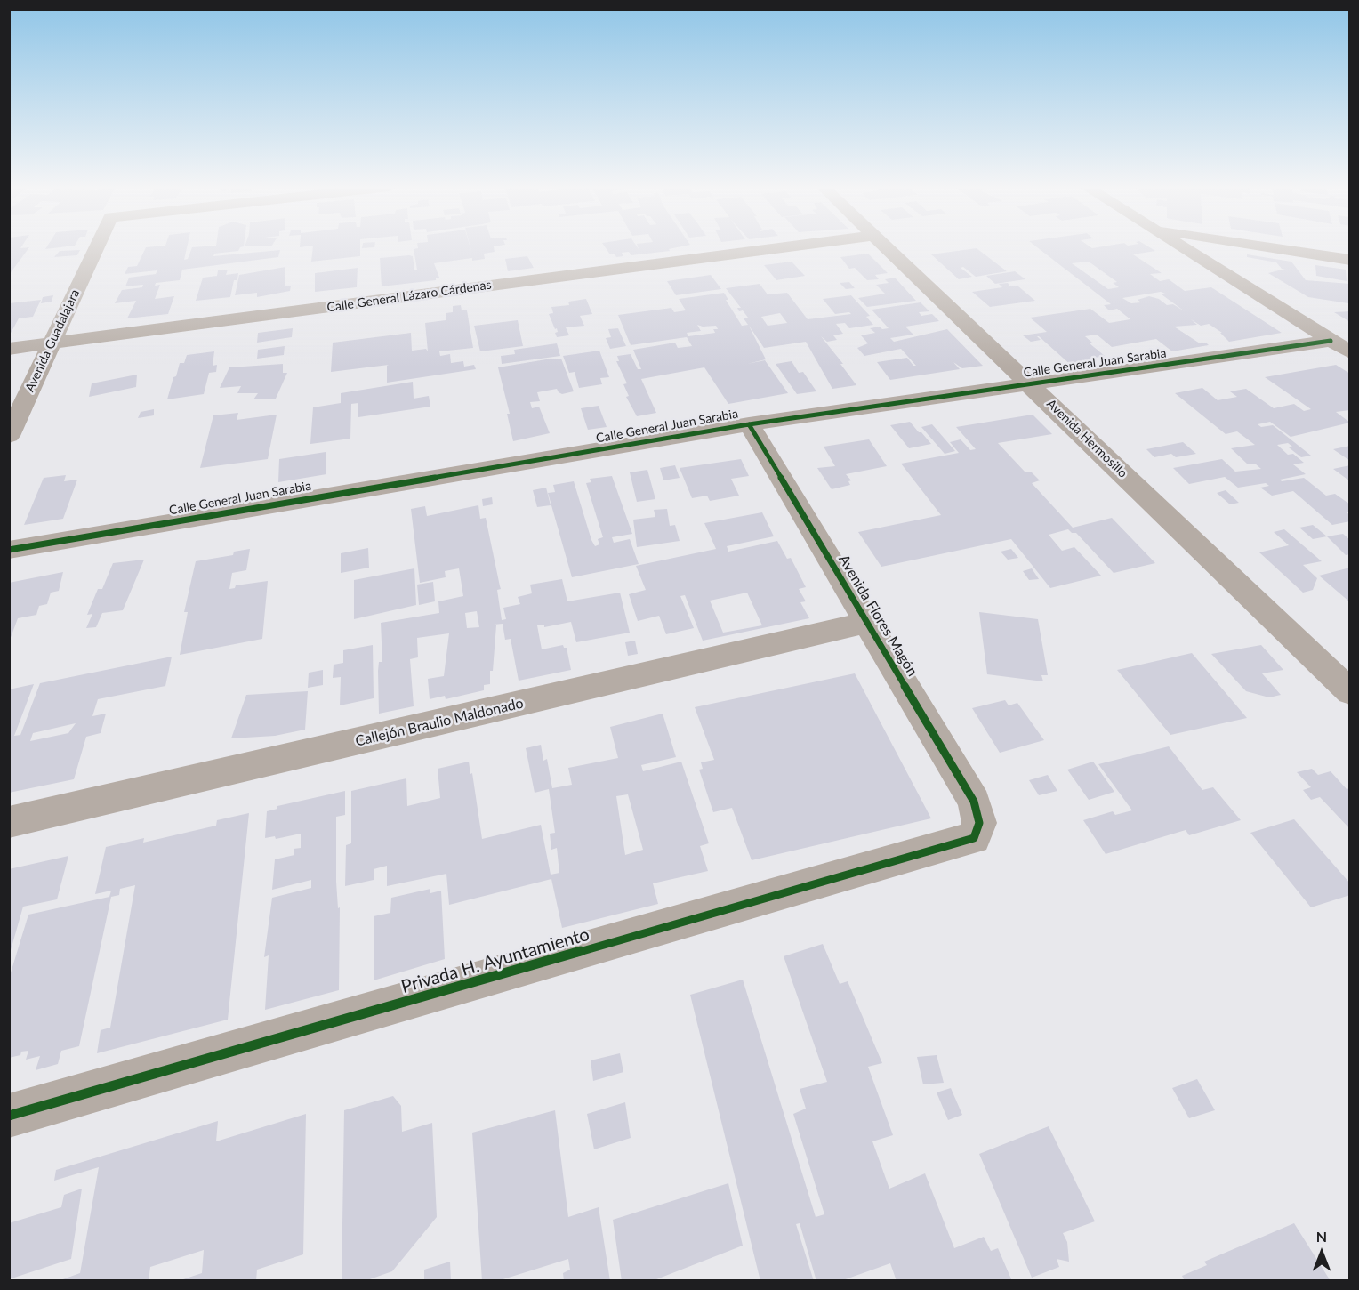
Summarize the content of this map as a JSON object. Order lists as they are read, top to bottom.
{
  "streets": {
    "street": [
      "Calle General Lázaro Cárdenas",
      "Avenida Guadalajara",
      "Calle General Juan Sarabia",
      "Avenida Hermosillo",
      "Avenida Flores Magón",
      "Callejón Braulio Maldonado",
      "Privada H. Ayuntamiento"
    ]
  },
  "crossings": [
    ["Calle General Lázaro Cárdenas", "Avenida Guadalajara"],
    ["Calle General Juan Sarabia", "Avenida Hermosillo"],
    ["Calle General Juan Sarabia", "Avenida Flores Magón"],
    ["Avenida Flores Magón", "Callejón Braulio Maldonado"],
    ["Avenida Flores Magón", "Privada H. Ayuntamiento"]
  ],
  "north": "top"
}
